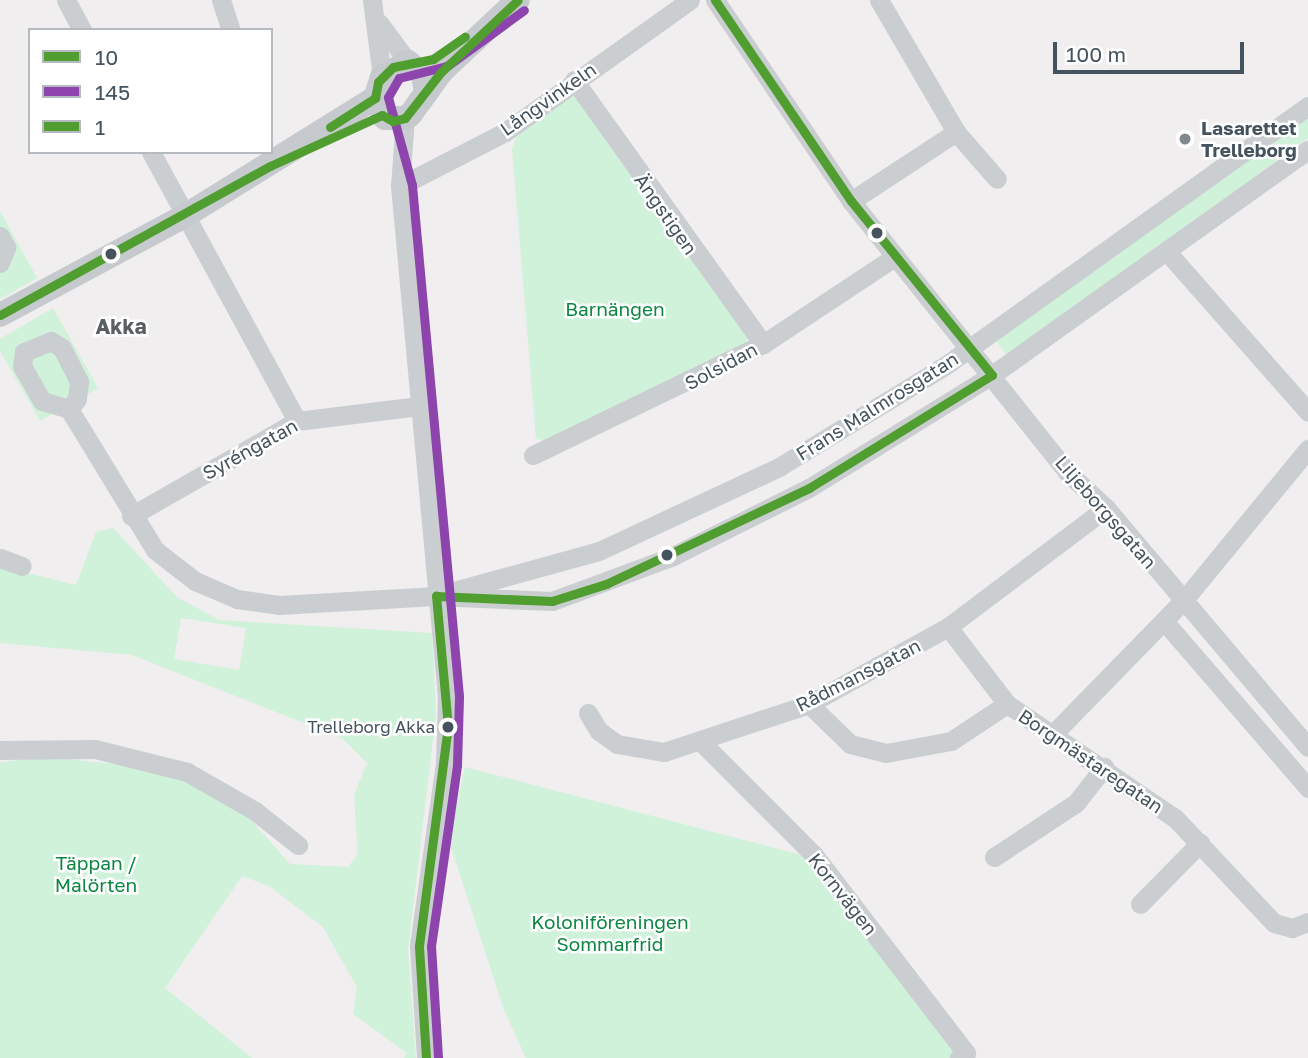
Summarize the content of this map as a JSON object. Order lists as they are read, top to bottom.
{
  "streets": {
    "street": [
      "Långvinkeln",
      "Ängstigen",
      "Solsidan",
      "Frans Malmrosgatan",
      "Syréngatan",
      "Liljeborgsgatan",
      "Rådmansgatan",
      "Borgmästaregatan",
      "Kornvägen"
    ]
  },
  "crossings": [
    ["Långvinkeln", "Ängstigen"],
    ["Ängstigen", "Solsidan"],
    ["Solsidan", "Liljeborgsgatan"],
    ["Frans Malmrosgatan", "Syréngatan"],
    ["Frans Malmrosgatan", "Liljeborgsgatan"],
    ["Liljeborgsgatan", "Rådmansgatan"],
    ["Rådmansgatan", "Borgmästaregatan"],
    ["Rådmansgatan", "Kornvägen"]
  ],
  "districts": ["Akka"],
  "parks": ["Barnängen", "Täppan / Malörten", "Koloniföreningen Sommarfrid"],
  "places": ["Lasarettet Trelleborg", "Trelleborg Akka"],
  "lines": ["transit line 10", "transit line 1", "transit line 145"],
  "legend": ["10", "145", "1"],
  "scale_bar": "100 m"
}
